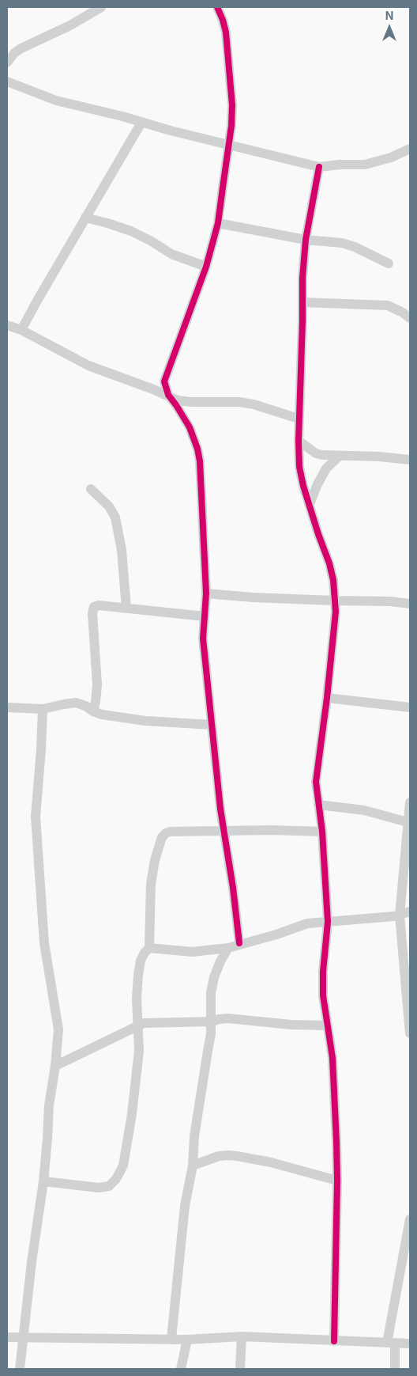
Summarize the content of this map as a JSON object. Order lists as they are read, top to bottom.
{
  "north": "top"
}
